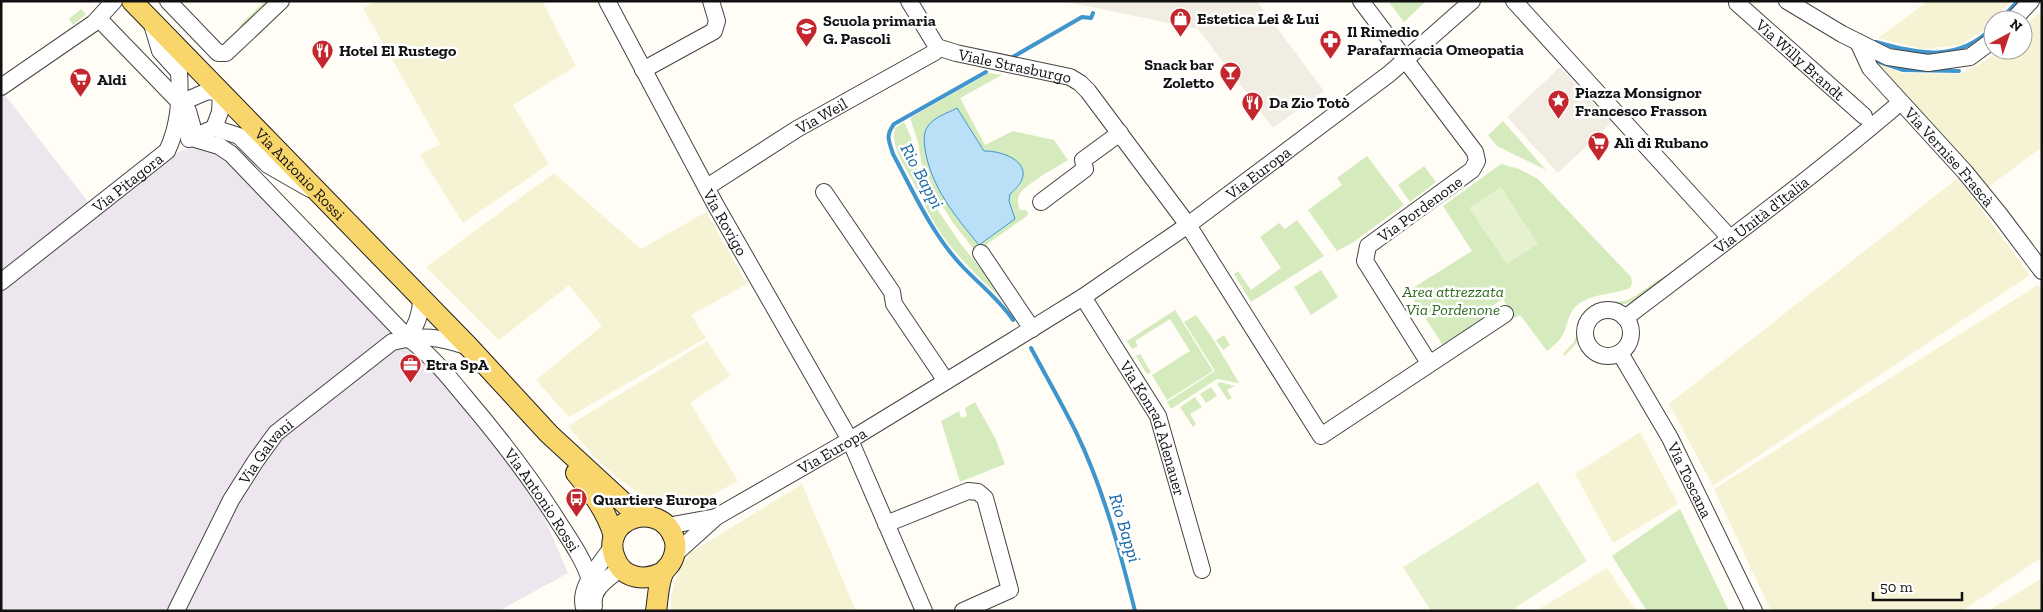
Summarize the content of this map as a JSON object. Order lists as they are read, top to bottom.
{
  "streets": {
    "main road": ["Via Antonio Rossi"],
    "street": [
      "Via Willy Brandt",
      "Viale Strasburgo",
      "Via Weil",
      "Via Vernise Frascà",
      "Via Europa",
      "Via Pitagora",
      "Via Pordenone",
      "Via Unità d'Italia",
      "Via Rovigo",
      "Via Konrad Adenauer",
      "Via Galvani",
      "Via Toscana"
    ]
  },
  "crossings": [
    ["Viale Strasburgo", "Via Weil"],
    ["Viale Strasburgo", "Via Europa"],
    ["Via Weil", "Via Rovigo"],
    ["Via Europa", "Via Antonio Rossi"],
    ["Via Europa", "Via Pordenone"],
    ["Via Europa", "Via Rovigo"],
    ["Via Europa", "Via Konrad Adenauer"],
    ["Via Antonio Rossi", "Via Pitagora"],
    ["Via Antonio Rossi", "Via Galvani"],
    ["Via Unità d'Italia", "Via Toscana"]
  ],
  "water": ["Rio Bappi"],
  "parks": ["Area attrezzata Via Pordenone"],
  "places": {
    "shop": ["Estetica Lei & Lui"],
    "school or university": ["Scuola primaria G. Pascoli"],
    "pharmacy": ["Il Rimedio Parafarmacia Omeopatia"],
    "restaurant": ["Hotel El Rustego", "Da Zio Totò"],
    "bar": ["Snack bar Zoletto"],
    "supermarket": ["Aldi", "Alì di Rubano"],
    "place": ["Piazza Monsignor Francesco Frasson"],
    "office": ["Etra SpA"],
    "bus stop": ["Quartiere Europa"]
  },
  "scale_bar": "50 m",
  "north": "top right"
}
